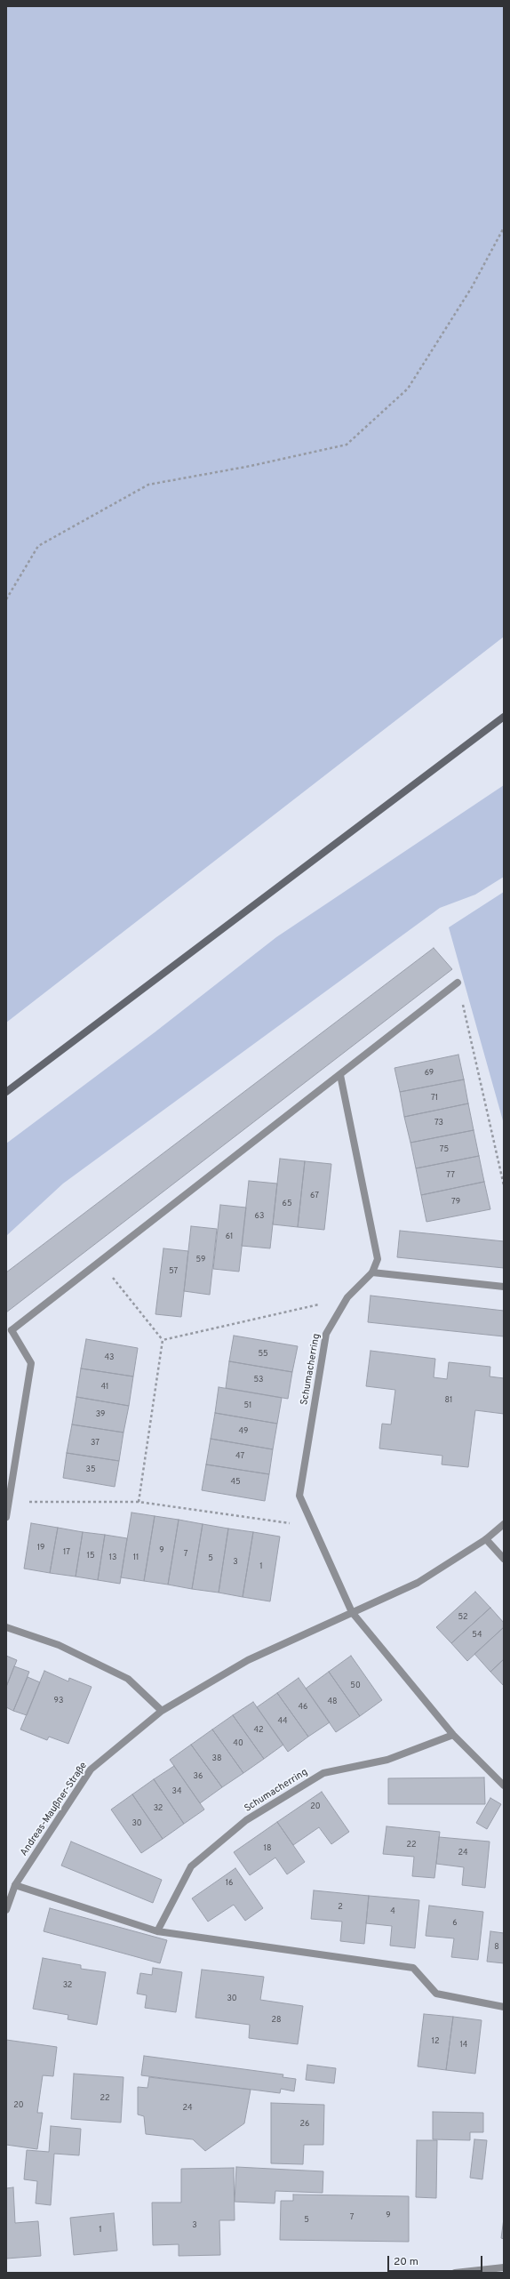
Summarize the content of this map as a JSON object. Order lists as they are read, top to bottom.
{
  "streets": {
    "street": ["Schumacherring", "Andreas-Maußner-Straße"]
  },
  "house_numbers": [
    "69",
    "71",
    "73",
    "75",
    "77",
    "67",
    "79",
    "65",
    "63",
    "61",
    "59",
    "57",
    "55",
    "43",
    "53",
    "41",
    "81",
    "51",
    "39",
    "49",
    "37",
    "47",
    "35",
    "45",
    "19",
    "9",
    "17",
    "7",
    "15",
    "13",
    "11",
    "5",
    "3",
    "1",
    "52",
    "54",
    "50",
    "93",
    "48",
    "46",
    "44",
    "42",
    "40",
    "38",
    "36",
    "34",
    "20",
    "32",
    "30",
    "22",
    "18",
    "24",
    "16",
    "2",
    "4",
    "6",
    "8",
    "32",
    "30",
    "28",
    "12",
    "14",
    "22",
    "20",
    "24",
    "26",
    "9",
    "7",
    "5",
    "3",
    "1"
  ],
  "scale_bar": "20 m"
}
